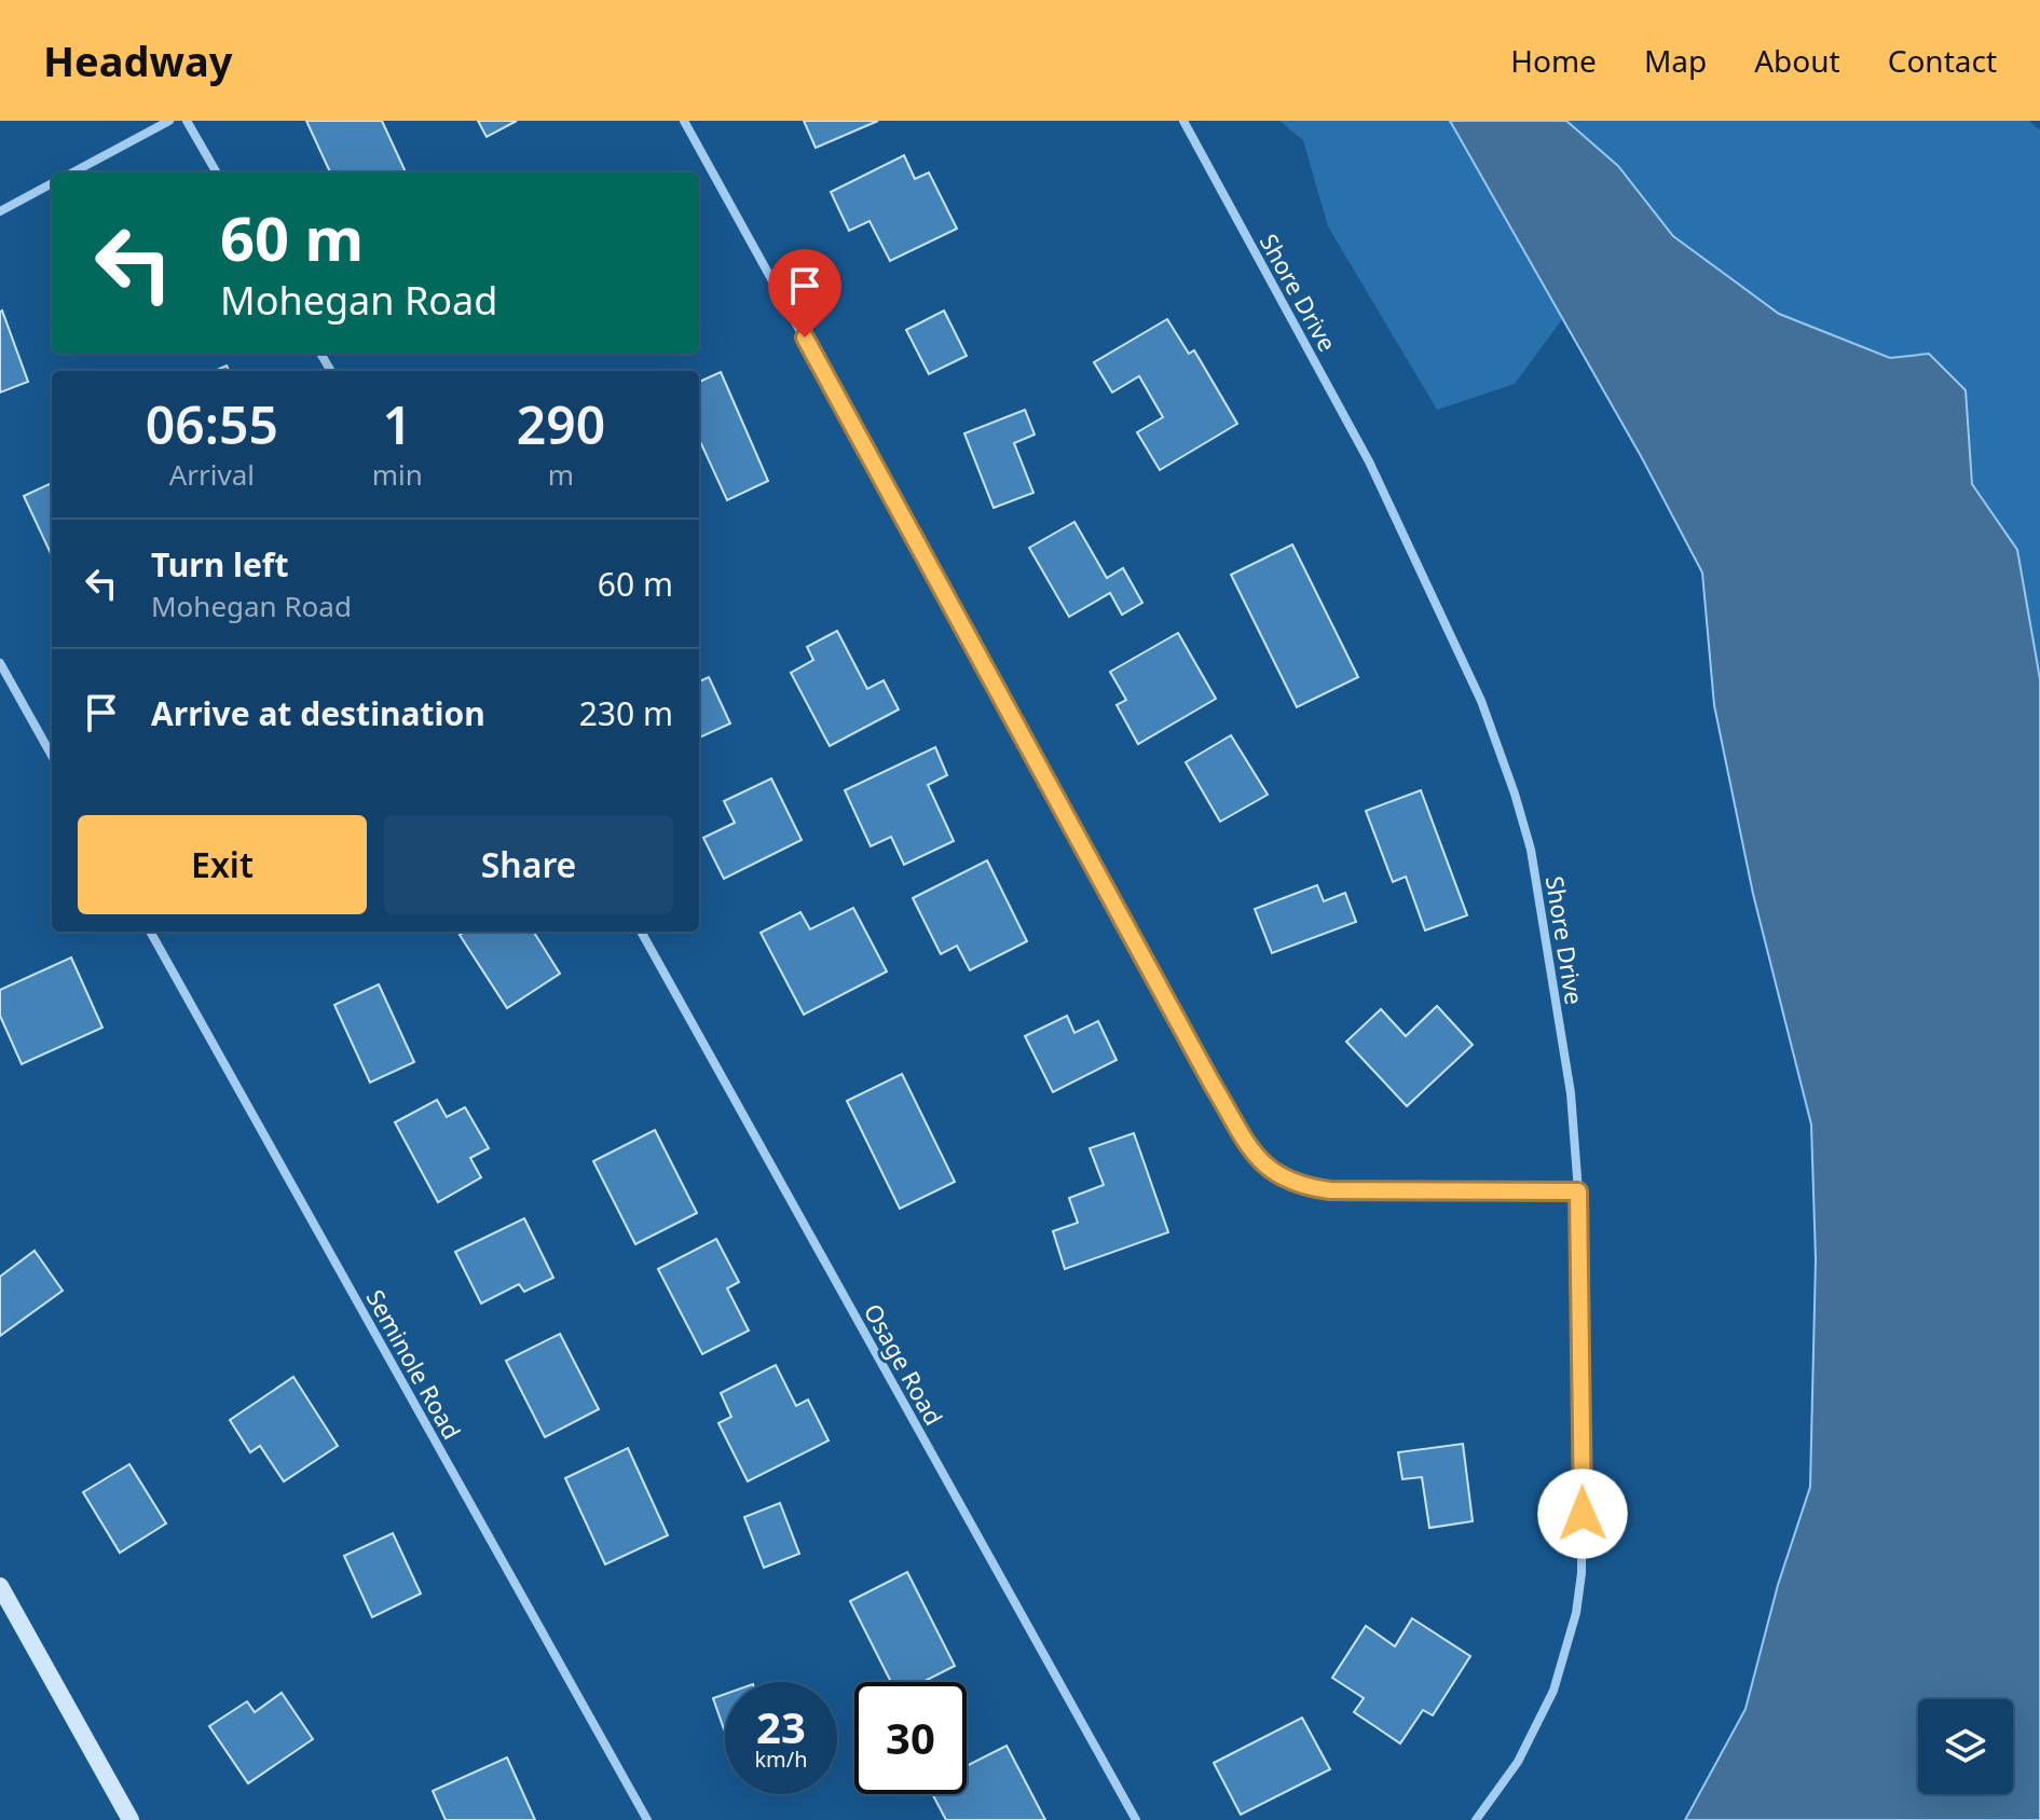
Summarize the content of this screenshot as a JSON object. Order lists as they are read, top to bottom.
{
  "streets": {
    "street": ["Shore Drive", "Seminole Road", "Osage Road"]
  },
  "page": {
    "header": "Headway",
    "nav": [
      "Home",
      "Map",
      "About",
      "Contact"
    ],
    "turn": ["60 m", "Mohegan Road"],
    "eta": [
      "06:55",
      "Arrival",
      "1",
      "min",
      "290",
      "m"
    ],
    "list": [
      {
        "name": "Turn left",
        "note": "Mohegan Road",
        "value": "60 m"
      },
      {
        "name": "Arrive at destination",
        "value": "230 m"
      }
    ],
    "buttons": ["Exit", "Share"],
    "speed": "23 km/h",
    "limit": "30"
  }
}
